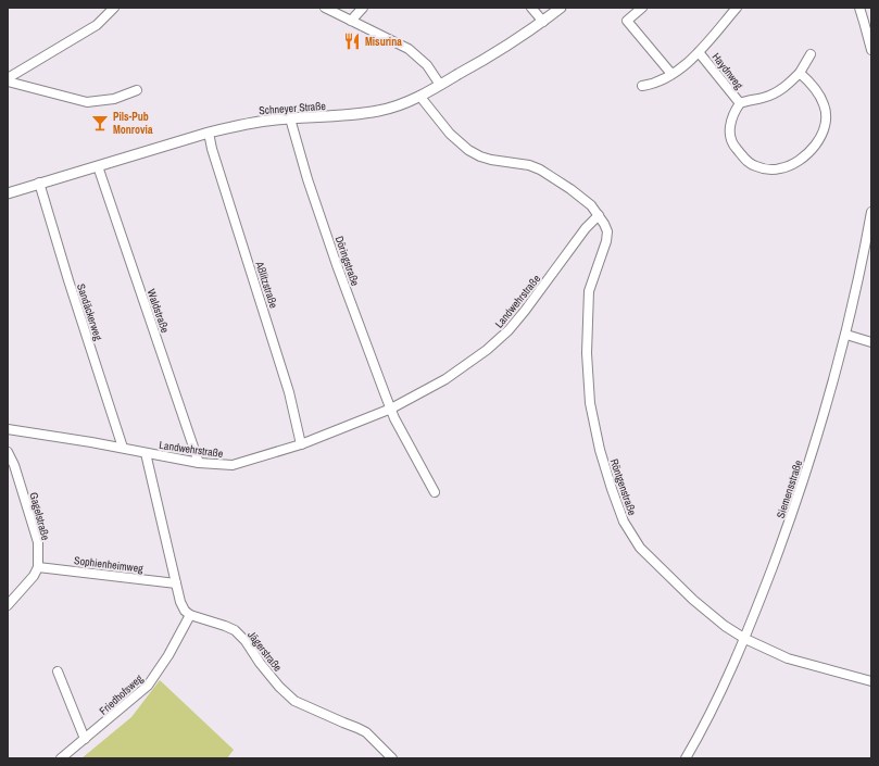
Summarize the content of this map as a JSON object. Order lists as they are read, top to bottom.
{
  "streets": {
    "street": [
      "Haydnweg",
      "Schneyer Straße",
      "Döringstraße",
      "Aßlitzstraße",
      "Landwehrstraße",
      "Waldstraße",
      "Sandäckerweg",
      "Röntgenstraße",
      "Siemensstraße",
      "Gagelstraße",
      "Sophienheimweg",
      "Jägerstraße",
      "Friedhofsweg"
    ]
  },
  "crossings": [
    ["Schneyer Straße", "Döringstraße"],
    ["Schneyer Straße", "Aßlitzstraße"],
    ["Schneyer Straße", "Waldstraße"],
    ["Schneyer Straße", "Sandäckerweg"],
    ["Döringstraße", "Landwehrstraße"],
    ["Aßlitzstraße", "Landwehrstraße"],
    ["Landwehrstraße", "Waldstraße"],
    ["Landwehrstraße", "Sandäckerweg"],
    ["Landwehrstraße", "Röntgenstraße"],
    ["Röntgenstraße", "Siemensstraße"],
    ["Gagelstraße", "Sophienheimweg"],
    ["Jägerstraße", "Friedhofsweg"]
  ],
  "places": {
    "restaurant": ["Misurina"],
    "bar": ["Pils-Pub Monrovia"]
  }
}
